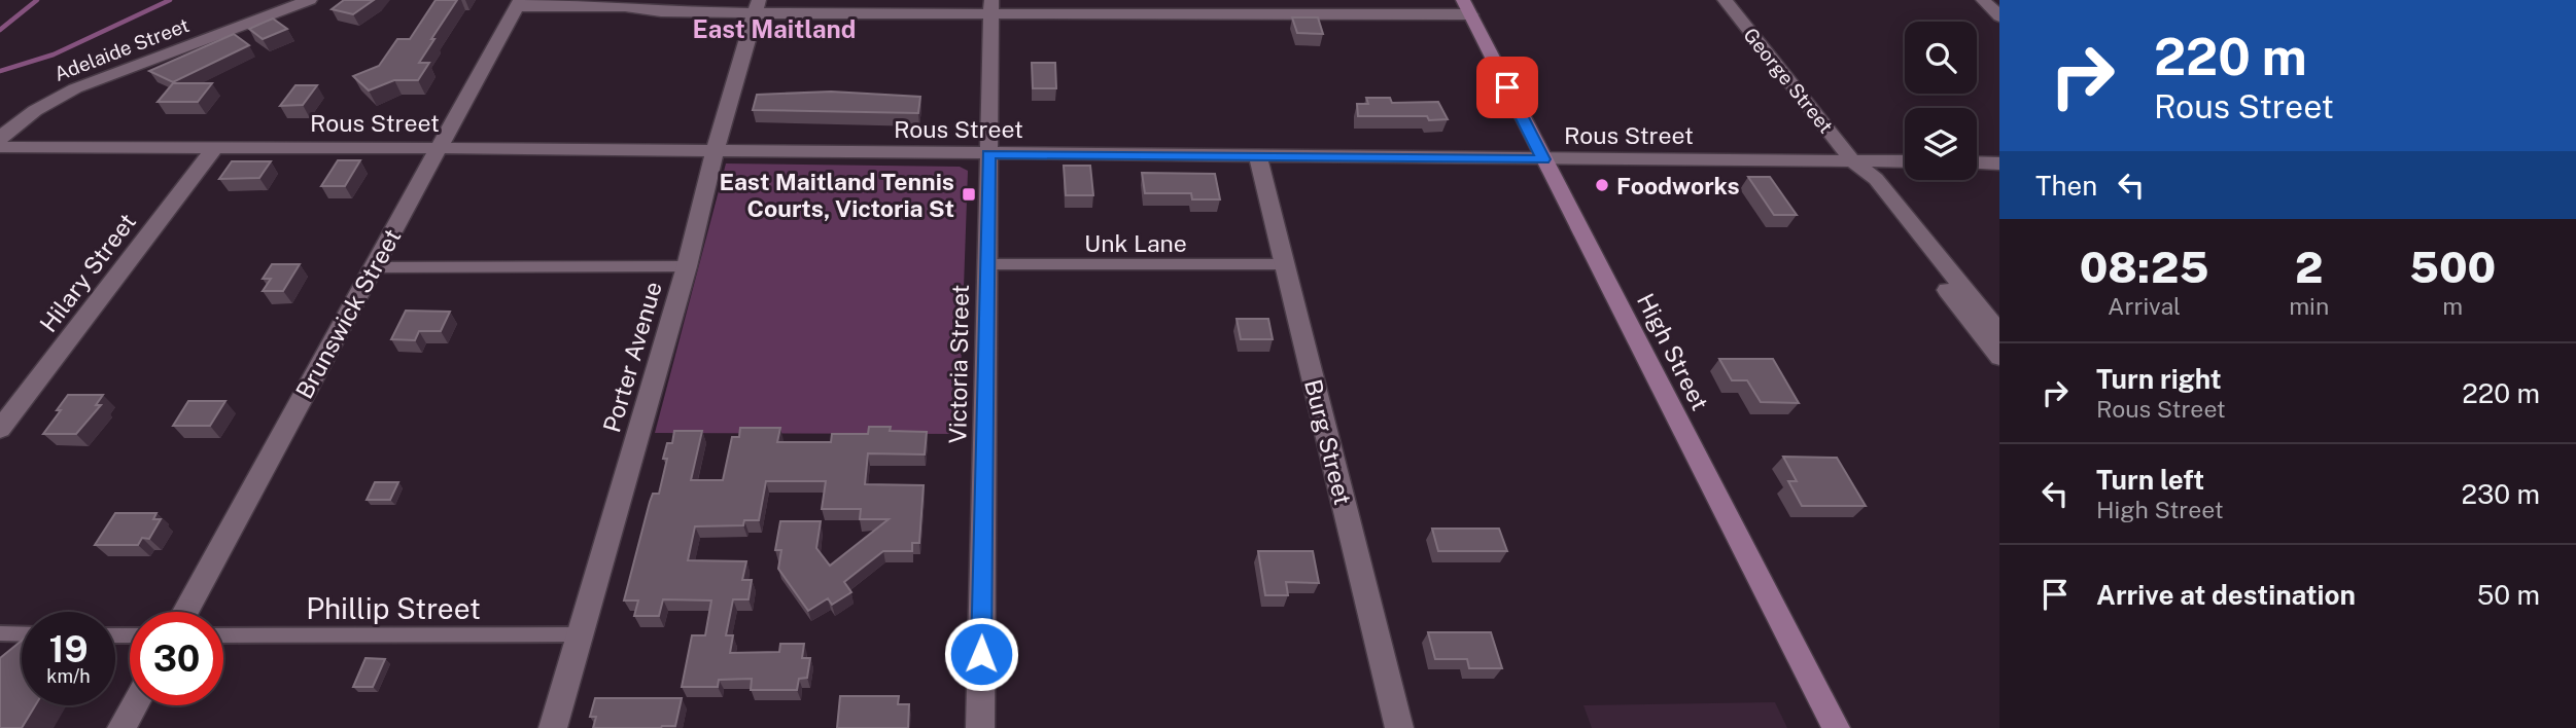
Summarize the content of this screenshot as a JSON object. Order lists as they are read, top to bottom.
{
  "streets": {
    "main road": ["High Street"],
    "street": [
      "Adelaide Street",
      "George Street",
      "Rous Street",
      "Hilary Street",
      "Brunswick Street",
      "Porter Avenue",
      "Victoria Street",
      "Burg Street"
    ],
    "lane": ["Unk Lane", "Phillip Street"]
  },
  "crossings": [
    ["George Street", "Rous Street"],
    ["Rous Street", "Hilary Street"],
    ["Rous Street", "Brunswick Street"],
    ["Rous Street", "High Street"],
    ["Rous Street", "Porter Avenue"],
    ["Rous Street", "Victoria Street"],
    ["Rous Street", "Burg Street"],
    ["Unk Lane", "Victoria Street"],
    ["Unk Lane", "Burg Street"],
    ["Porter Avenue", "Phillip Street"]
  ],
  "districts": ["East Maitland"],
  "places": {
    "other": ["Foodworks"],
    "transit": ["East Maitland Tennis Courts, Victoria St"]
  },
  "page": {
    "turn": ["220 m", "Rous Street"],
    "then": "Then",
    "eta": [
      "08:25",
      "Arrival",
      "2",
      "min",
      "500",
      "m"
    ],
    "list": [
      {
        "name": "Turn right",
        "note": "Rous Street",
        "value": "220 m"
      },
      {
        "name": "Turn left",
        "note": "High Street",
        "value": "230 m"
      },
      {
        "name": "Arrive at destination",
        "value": "50 m"
      }
    ],
    "speed": "19 km/h",
    "limit": "30"
  }
}
